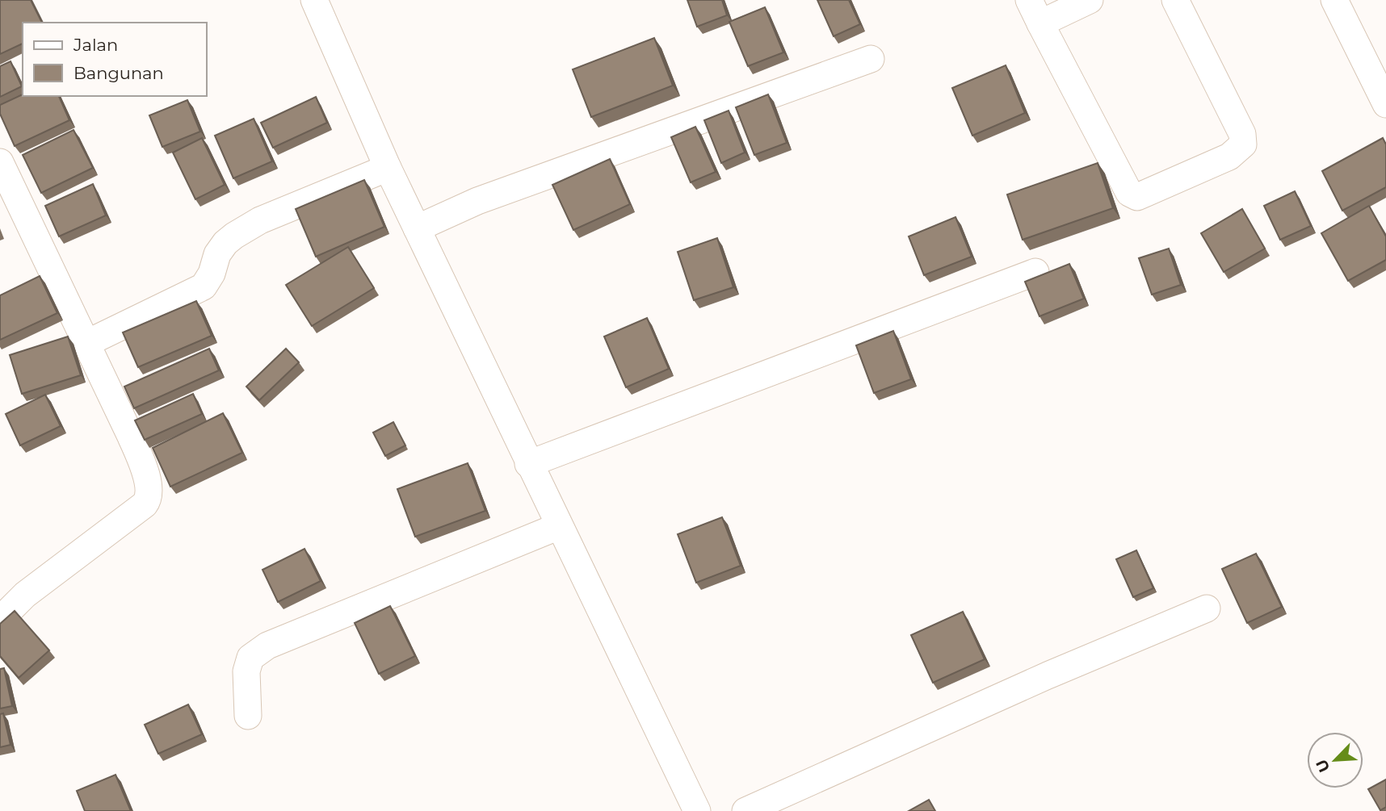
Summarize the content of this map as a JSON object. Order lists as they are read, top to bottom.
{
  "legend": ["Jalan", "Bangunan"],
  "north": "bottom left"
}
